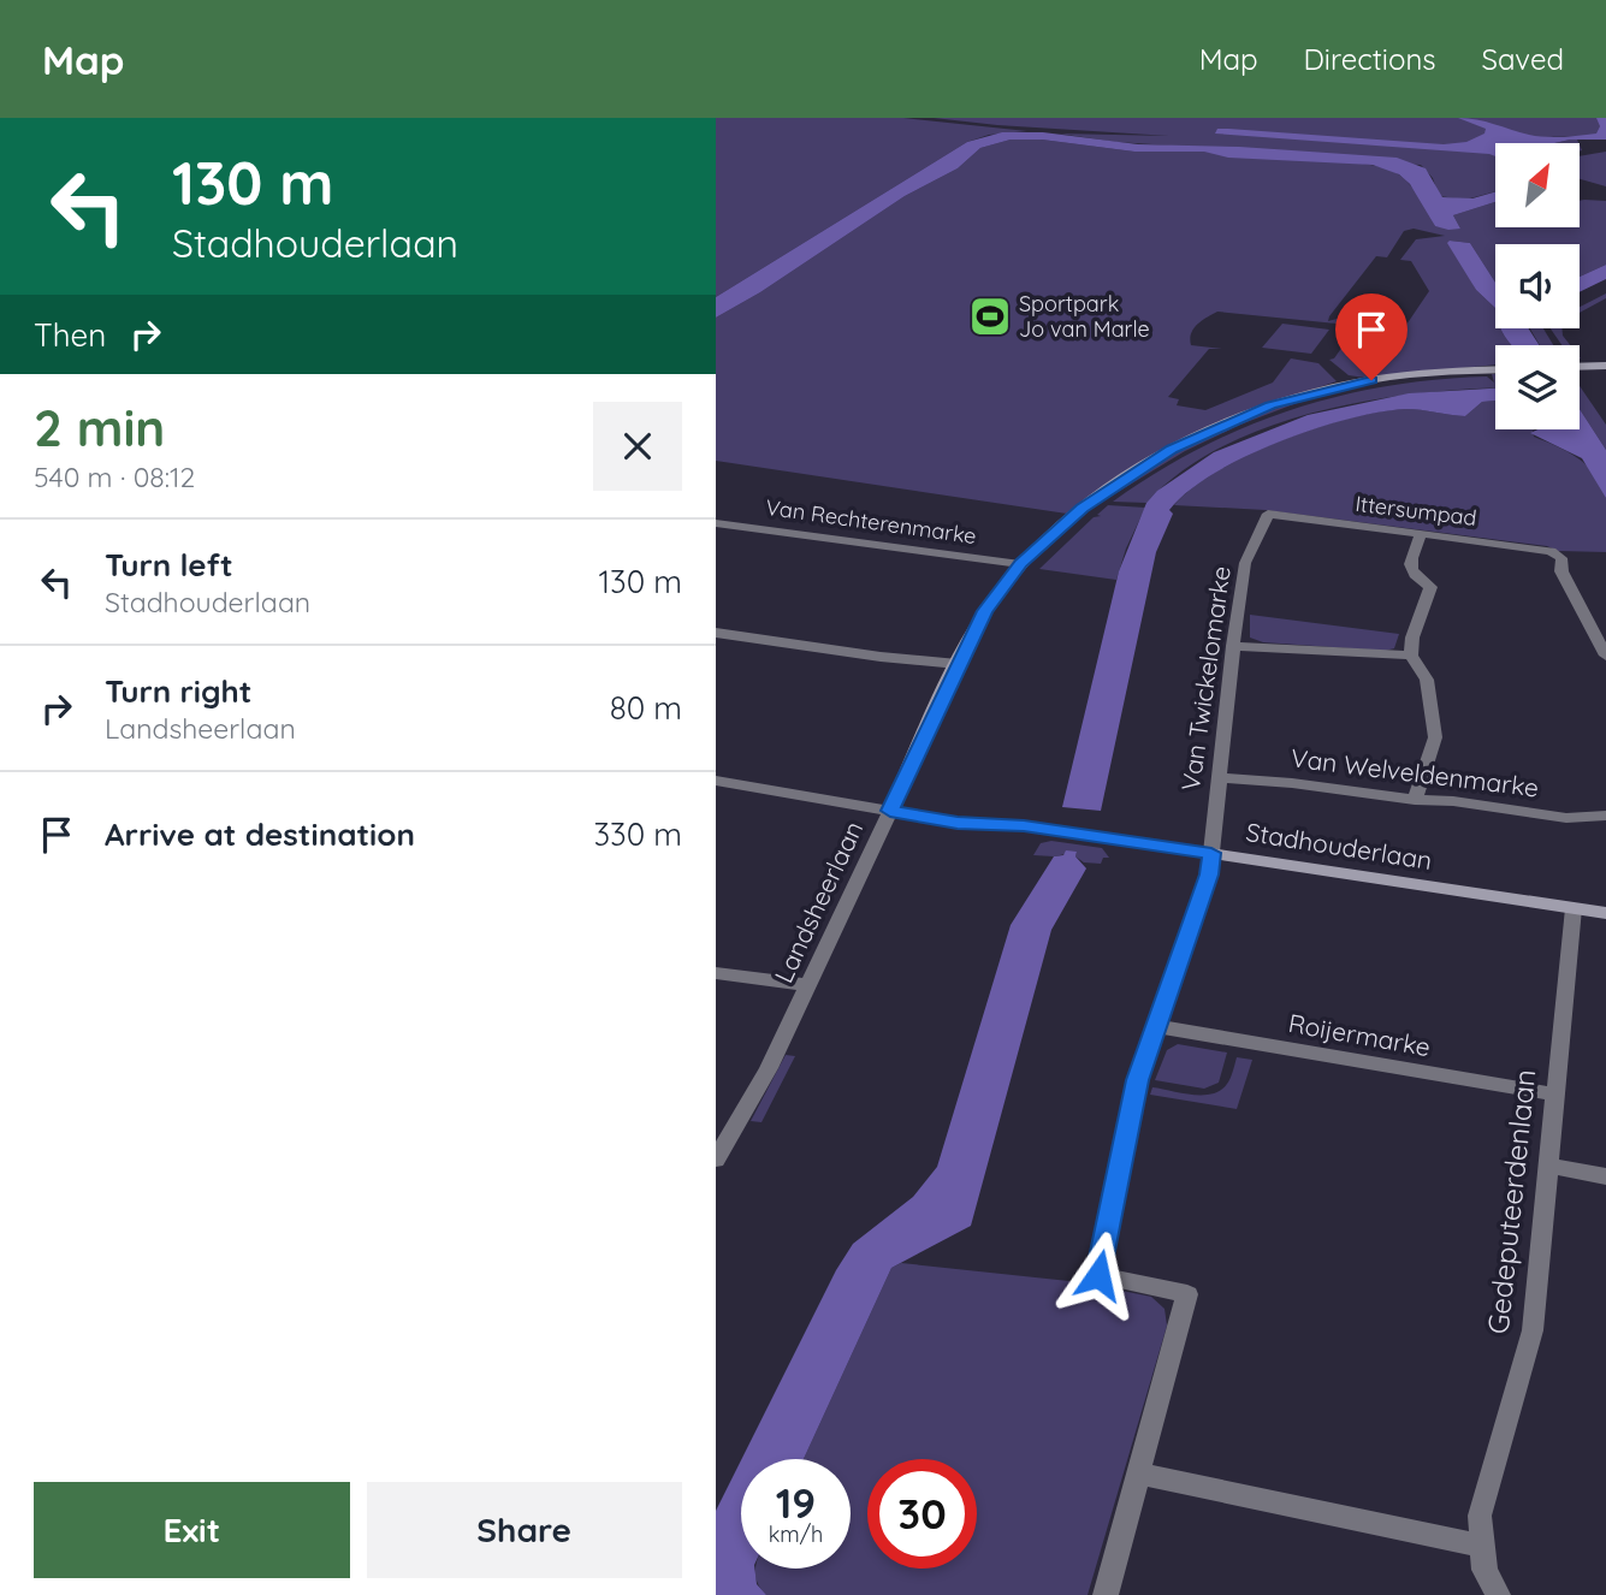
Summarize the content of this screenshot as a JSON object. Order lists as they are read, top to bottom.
{
  "streets": {
    "street": [
      "Ittersumpad",
      "Van Rechterenmarke",
      "Van Twickelomarke",
      "Van Welveldenmarke",
      "Stadhouderlaan",
      "Landsheerlaan",
      "Roijermarke",
      "Gedeputeerdenlaan"
    ]
  },
  "crossings": [
    ["Ittersumpad", "Van Twickelomarke"],
    ["Van Rechterenmarke", "Landsheerlaan"],
    ["Van Twickelomarke", "Van Welveldenmarke"],
    ["Van Twickelomarke", "Stadhouderlaan"],
    ["Van Twickelomarke", "Roijermarke"],
    ["Stadhouderlaan", "Landsheerlaan"],
    ["Stadhouderlaan", "Gedeputeerdenlaan"],
    ["Roijermarke", "Gedeputeerdenlaan"]
  ],
  "places": {
    "sports": ["Sportpark Jo van Marle"]
  },
  "north": "top right",
  "page": {
    "header": "Map",
    "nav": ["Map", "Directions", "Saved"],
    "turn": ["130 m", "Stadhouderlaan"],
    "then": "Then",
    "heading": ["2 min", "540 m · 08:12"],
    "list": [
      {
        "name": "Turn left",
        "note": "Stadhouderlaan",
        "value": "130 m"
      },
      {
        "name": "Turn right",
        "note": "Landsheerlaan",
        "value": "80 m"
      },
      {
        "name": "Arrive at destination",
        "value": "330 m"
      }
    ],
    "speed": "19 km/h",
    "limit": "30",
    "buttons": ["Exit", "Share"]
  }
}
